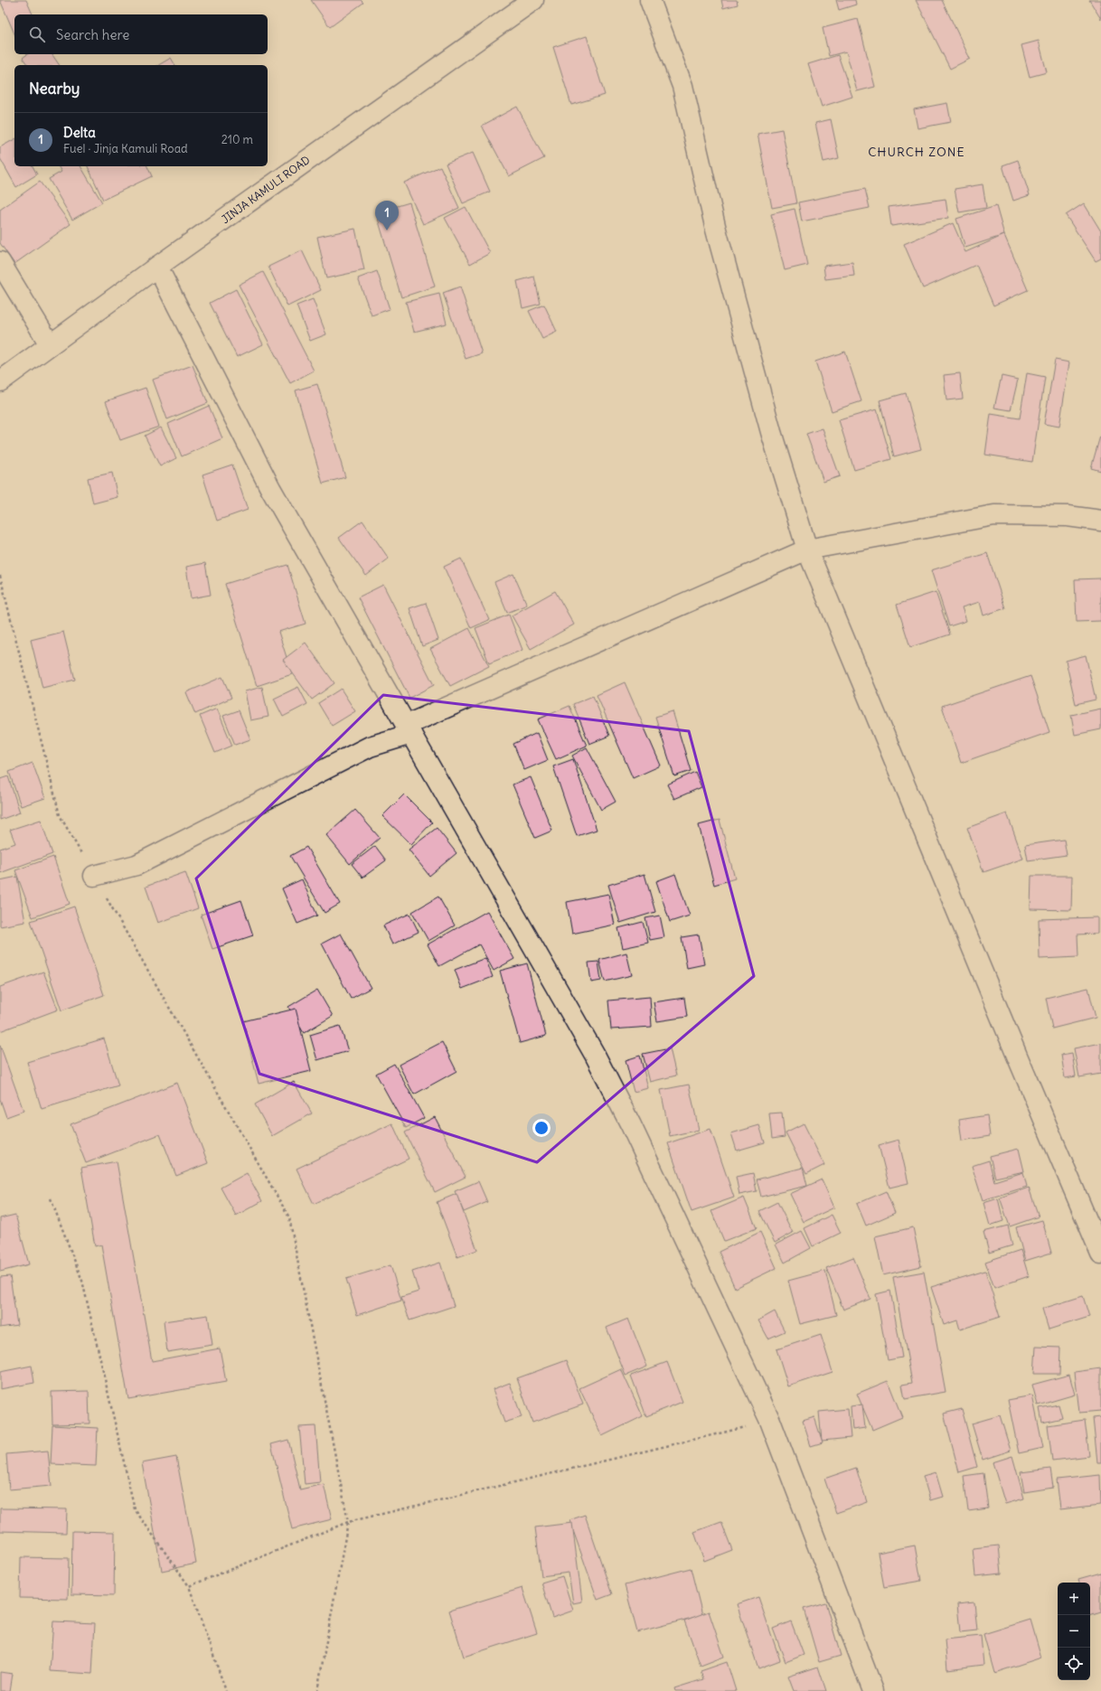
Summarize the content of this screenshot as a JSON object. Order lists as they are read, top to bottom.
{
  "streets": {
    "street": ["JINJA KAMULI ROAD"]
  },
  "districts": ["CHURCH ZONE"],
  "page": {
    "search": "Search here",
    "heading": "Nearby",
    "list": [
      {
        "mark": "1",
        "name": "Delta",
        "note": "Fuel · Jinja Kamuli Road",
        "value": "210 m"
      }
    ],
    "pins": "1",
    "map_buttons": ["+", "−"]
  }
}
